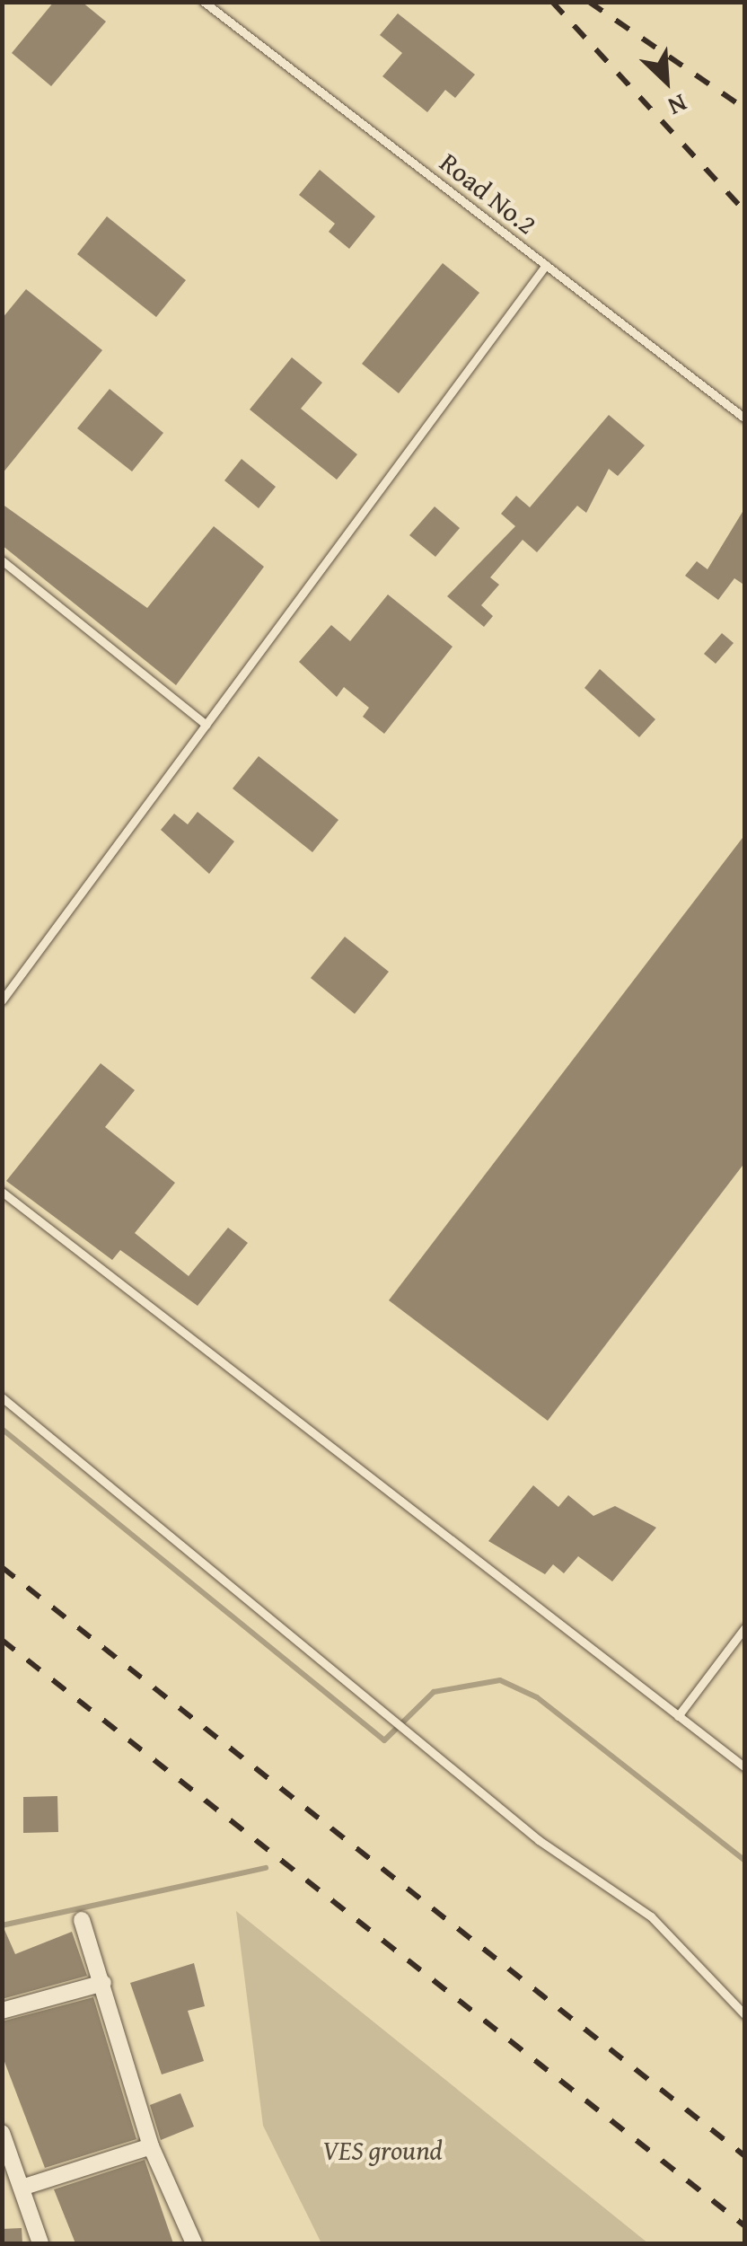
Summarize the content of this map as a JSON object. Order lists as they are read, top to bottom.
{
  "streets": {
    "lane": ["Road No.2"]
  },
  "parks": ["VES ground"],
  "north": "bottom right"
}
